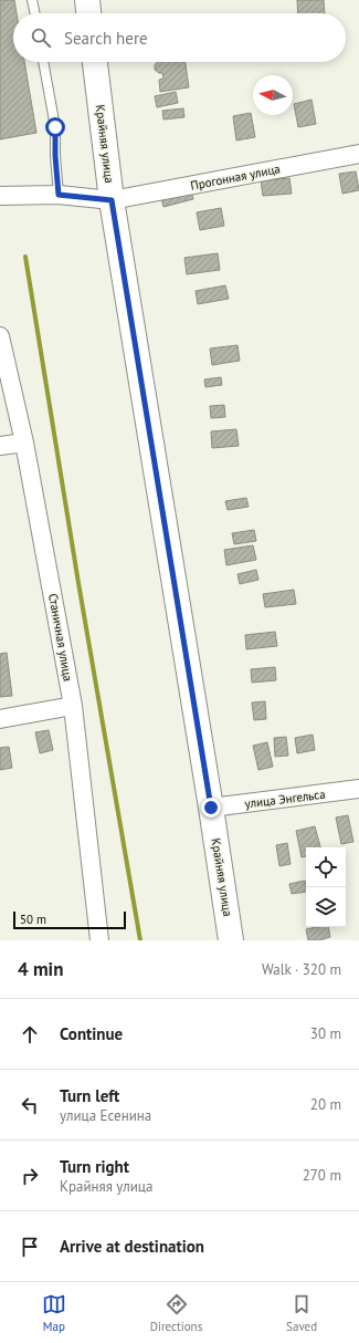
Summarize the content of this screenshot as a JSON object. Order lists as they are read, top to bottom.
{
  "streets": {
    "main road": ["Крайняя улица"],
    "street": ["Прогонная улица", "Станичная улица", "улица Энгельса"]
  },
  "crossings": [
    ["Крайняя улица", "Прогонная улица"],
    ["Крайняя улица", "улица Энгельса"]
  ],
  "scale_bar": "50 m",
  "north": "left",
  "page": {
    "search": "Search here",
    "scale": "50 m",
    "heading": ["4 min", "Walk · 320 m"],
    "list": [
      ["Continue", "30 m"],
      ["Turn left", "улица Есенина", "20 m"],
      ["Turn right", "Крайняя улица", "270 m"],
      "Arrive at destination"
    ],
    "nav": ["Map", "Directions", "Saved"]
  }
}
